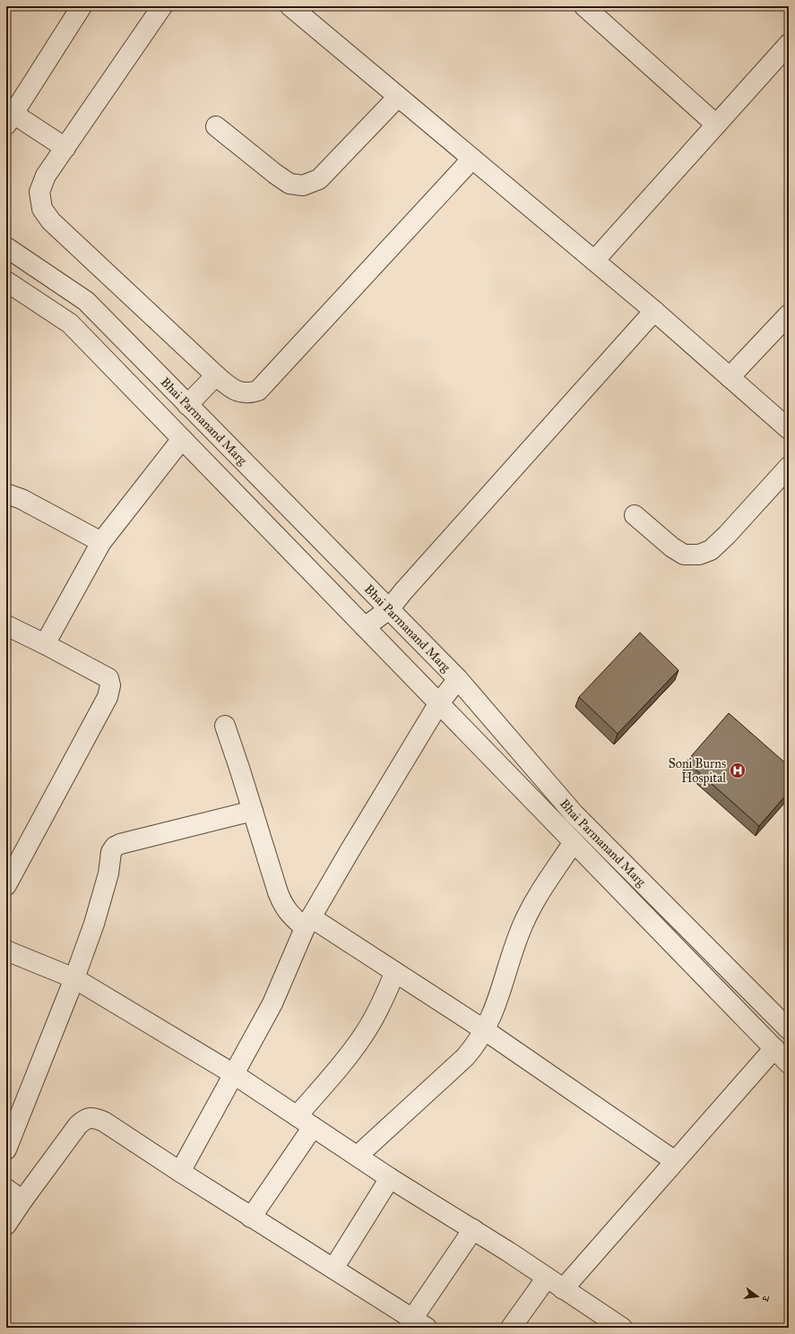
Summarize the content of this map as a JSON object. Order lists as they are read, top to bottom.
{
  "streets": {
    "street": ["Bhai Parmanand Marg"]
  },
  "places": {
    "hospital": ["Soni Burns Hospital"]
  },
  "north": "right"
}
